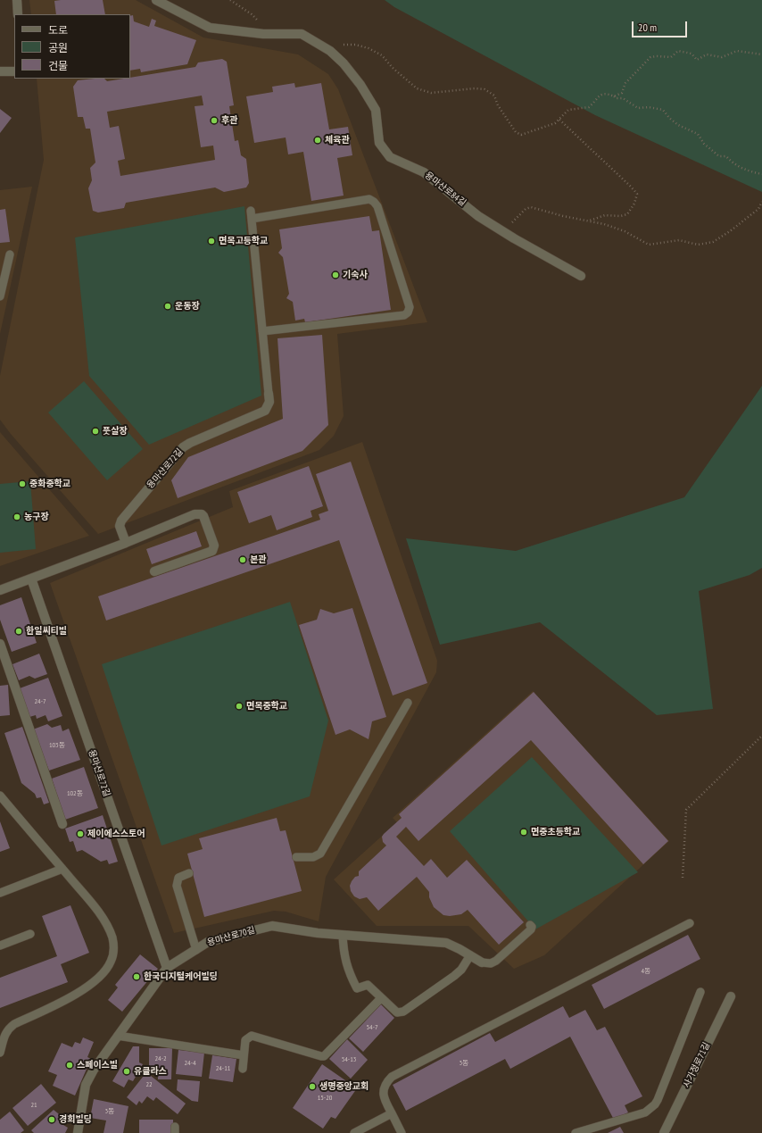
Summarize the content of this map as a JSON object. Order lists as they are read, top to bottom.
{
  "streets": {
    "street": [
      "용마산로84길",
      "용마산로72길",
      "용마산로70길",
      "사가정로71길"
    ]
  },
  "crossings": [
    ["용마산로72길", "용마산로70길"]
  ],
  "places": [
    "후관",
    "체육관",
    "면목고등학교",
    "기숙사",
    "운동장",
    "풋살장",
    "중화중학교",
    "농구장",
    "본관",
    "한일씨티빌",
    "면목중학교",
    "면중초등학교",
    "제이에스스토어",
    "한국디지털케어빌딩",
    "스페이스빌",
    "유클라스",
    "생명중앙교회",
    "경희빌딩"
  ],
  "house_numbers": [
    "24-7",
    "103동",
    "102동",
    "4동",
    "54-7",
    "24-2",
    "54-13",
    "24-4",
    "3동",
    "24-11",
    "22",
    "15-20",
    "21",
    "3동"
  ],
  "legend": ["도로", "공원", "건물"],
  "scale_bar": "20 m"
}
